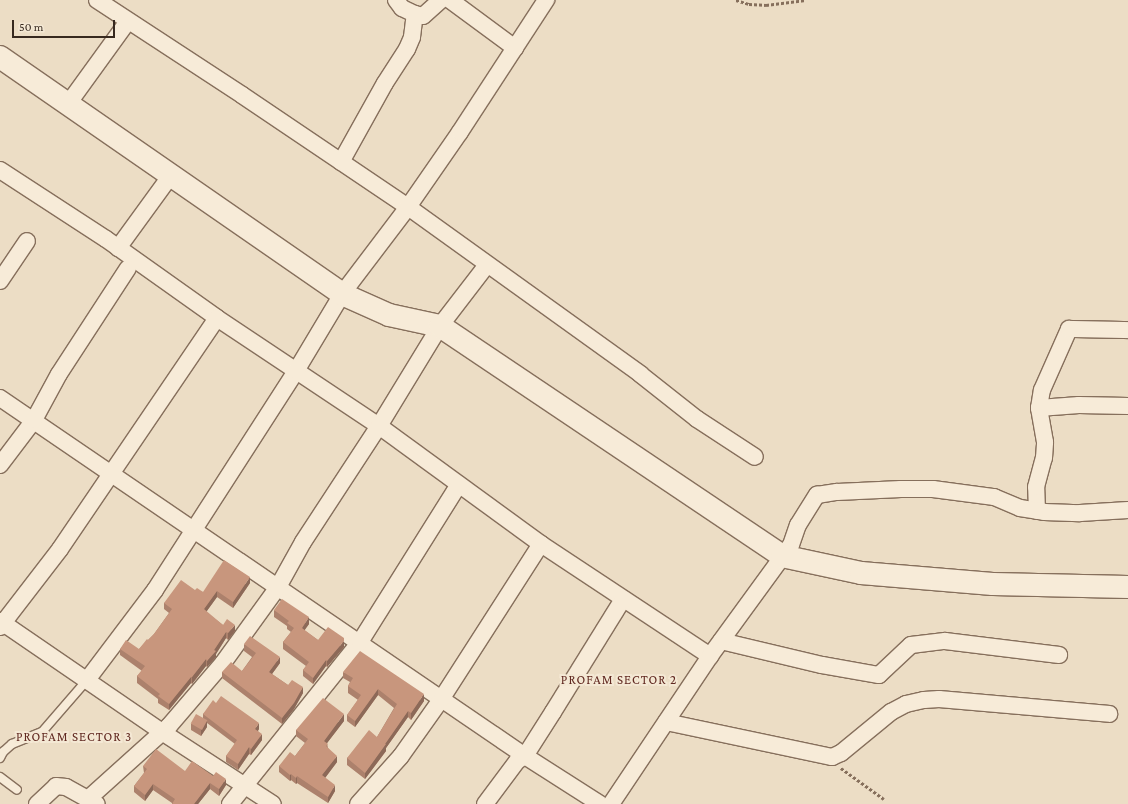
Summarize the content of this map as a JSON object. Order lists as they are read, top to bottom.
{
  "districts": ["PROFAM SECTOR 2", "PROFAM SECTOR 3"],
  "scale_bar": "50 m"
}
